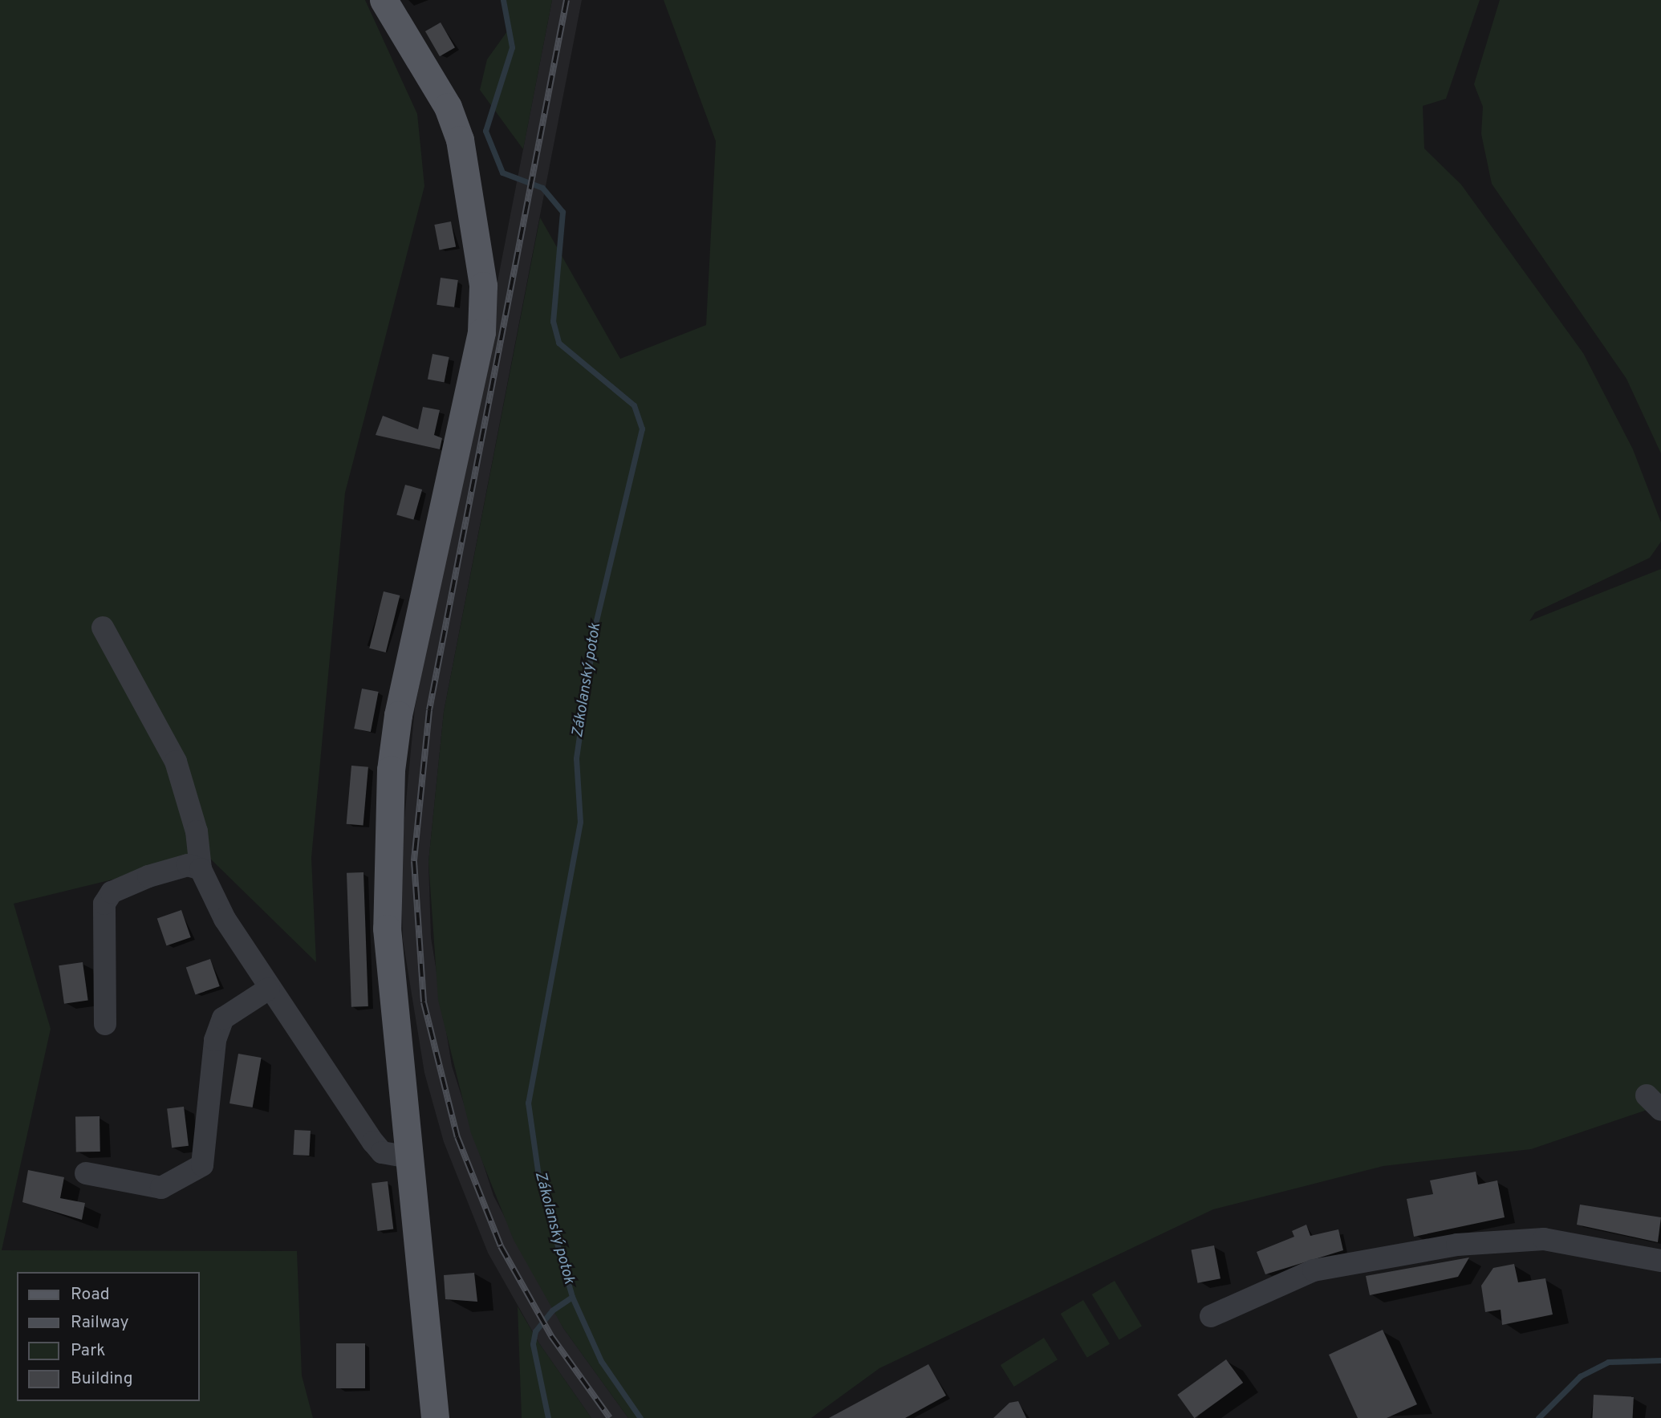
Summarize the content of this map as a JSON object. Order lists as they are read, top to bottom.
{
  "water": ["Zákolanský potok"],
  "legend": [
    "Road",
    "Railway",
    "Park",
    "Building"
  ]
}
